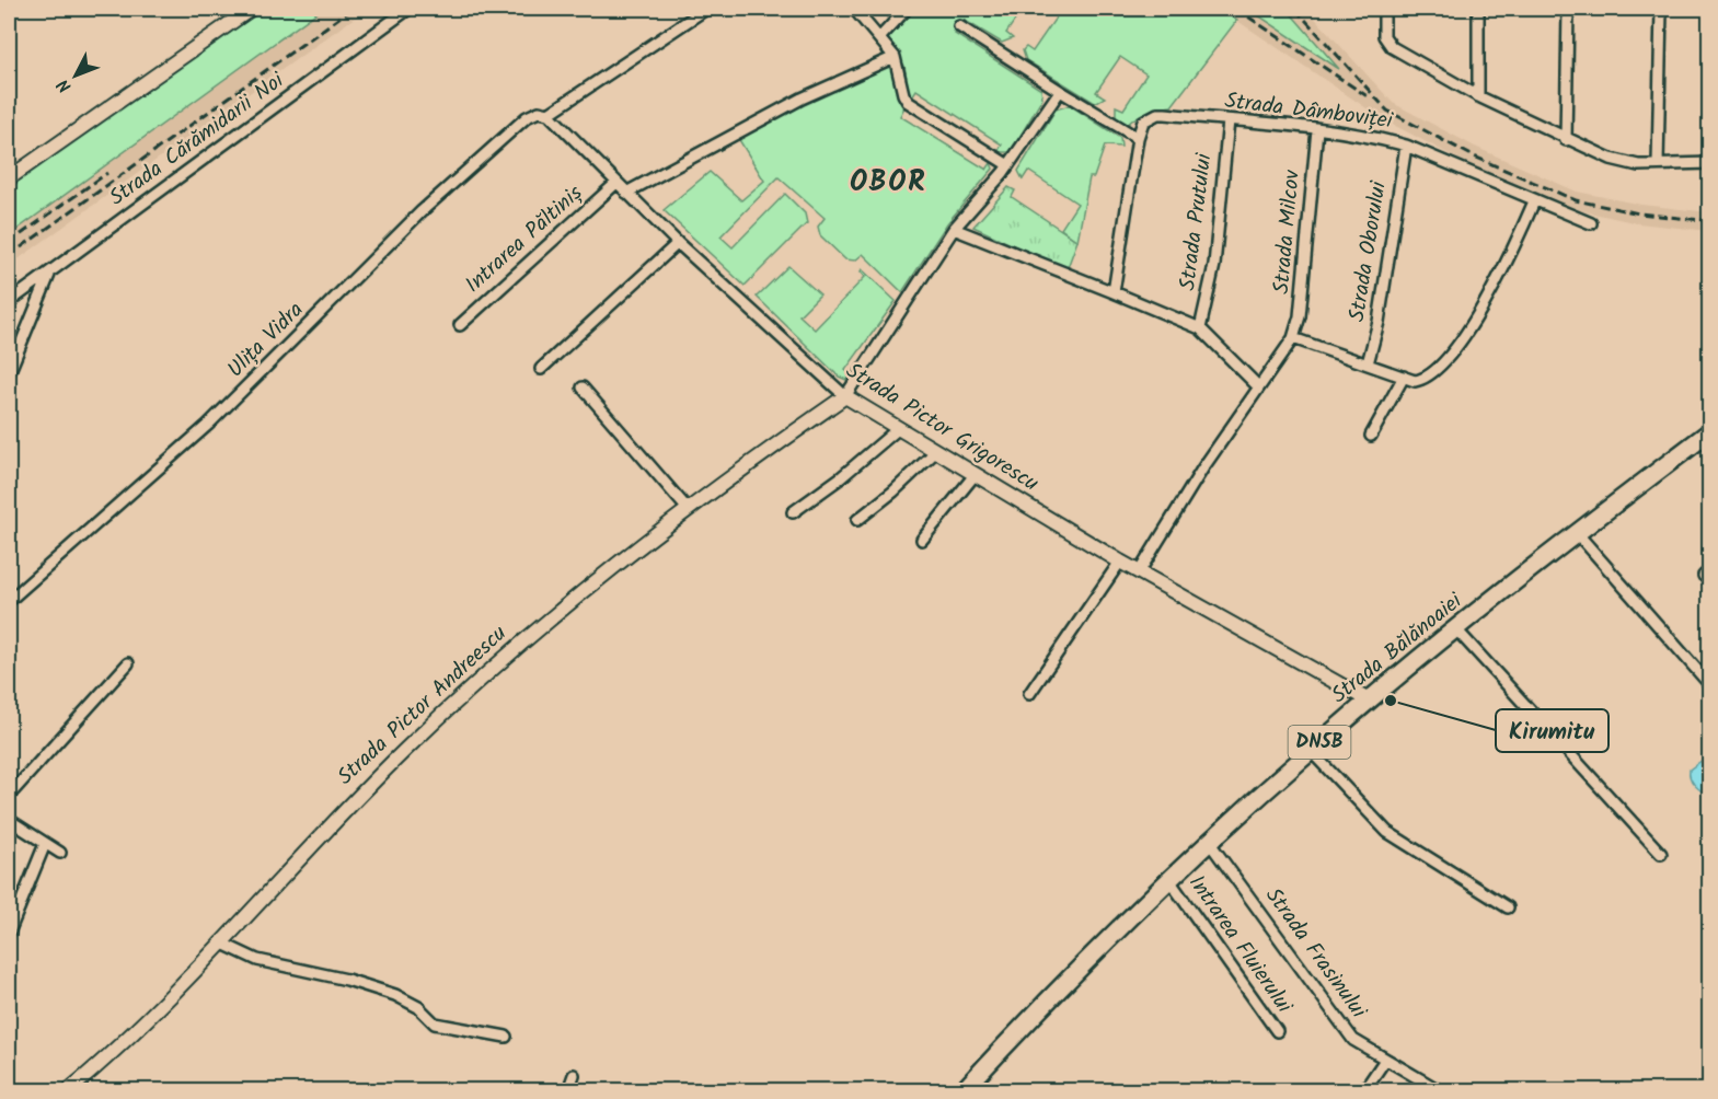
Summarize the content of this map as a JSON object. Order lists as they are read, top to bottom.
{
  "streets": {
    "main road": ["Strada Bălănoaiei", "DN5B"],
    "street": [
      "Strada Dâmboviței",
      "Strada Cărămidarii Noi",
      "Strada Prutului",
      "Strada Milcov",
      "Intrarea Păltiniș",
      "Strada Oborului",
      "Ulița Vidra",
      "Strada Pictor Grigorescu",
      "Strada Pictor Andreescu",
      "Intrarea Fluierului",
      "Strada Frasinului"
    ]
  },
  "crossings": [
    ["Strada Dâmboviței", "Strada Prutului"],
    ["Strada Dâmboviței", "Strada Milcov"],
    ["Strada Dâmboviței", "Strada Oborului"],
    ["Intrarea Păltiniș", "Strada Pictor Grigorescu"],
    ["Ulița Vidra", "Strada Pictor Grigorescu"],
    ["Strada Pictor Grigorescu", "Strada Bălănoaiei"],
    ["Strada Pictor Grigorescu", "Strada Pictor Andreescu"],
    ["Strada Bălănoaiei", "Intrarea Fluierului"],
    ["Strada Bălănoaiei", "Strada Frasinului"]
  ],
  "districts": ["OBOR"],
  "places": ["Kirumitu"],
  "north": "bottom left"
}
